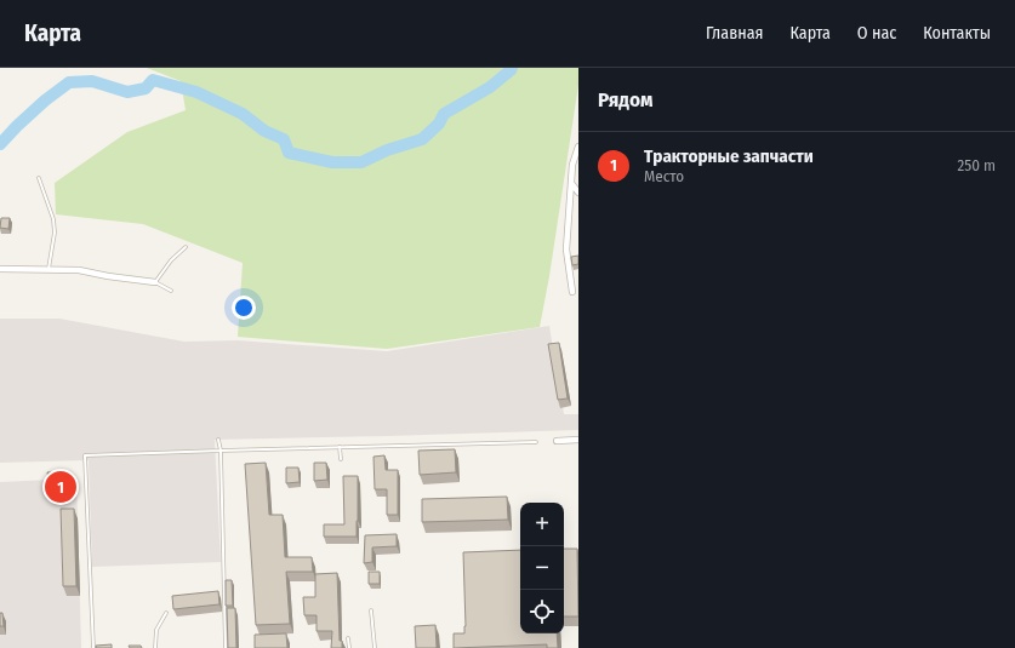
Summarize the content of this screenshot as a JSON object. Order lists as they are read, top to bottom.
{
  "page": {
    "header": "Карта",
    "nav": [
      "Главная",
      "Карта",
      "О нас",
      "Контакты"
    ],
    "heading": "Рядом",
    "list": [
      {
        "mark": "1",
        "name": "Тракторные запчасти",
        "note": "Место",
        "value": "250 m"
      }
    ],
    "pins": "1",
    "map_buttons": ["+", "−"]
  }
}
